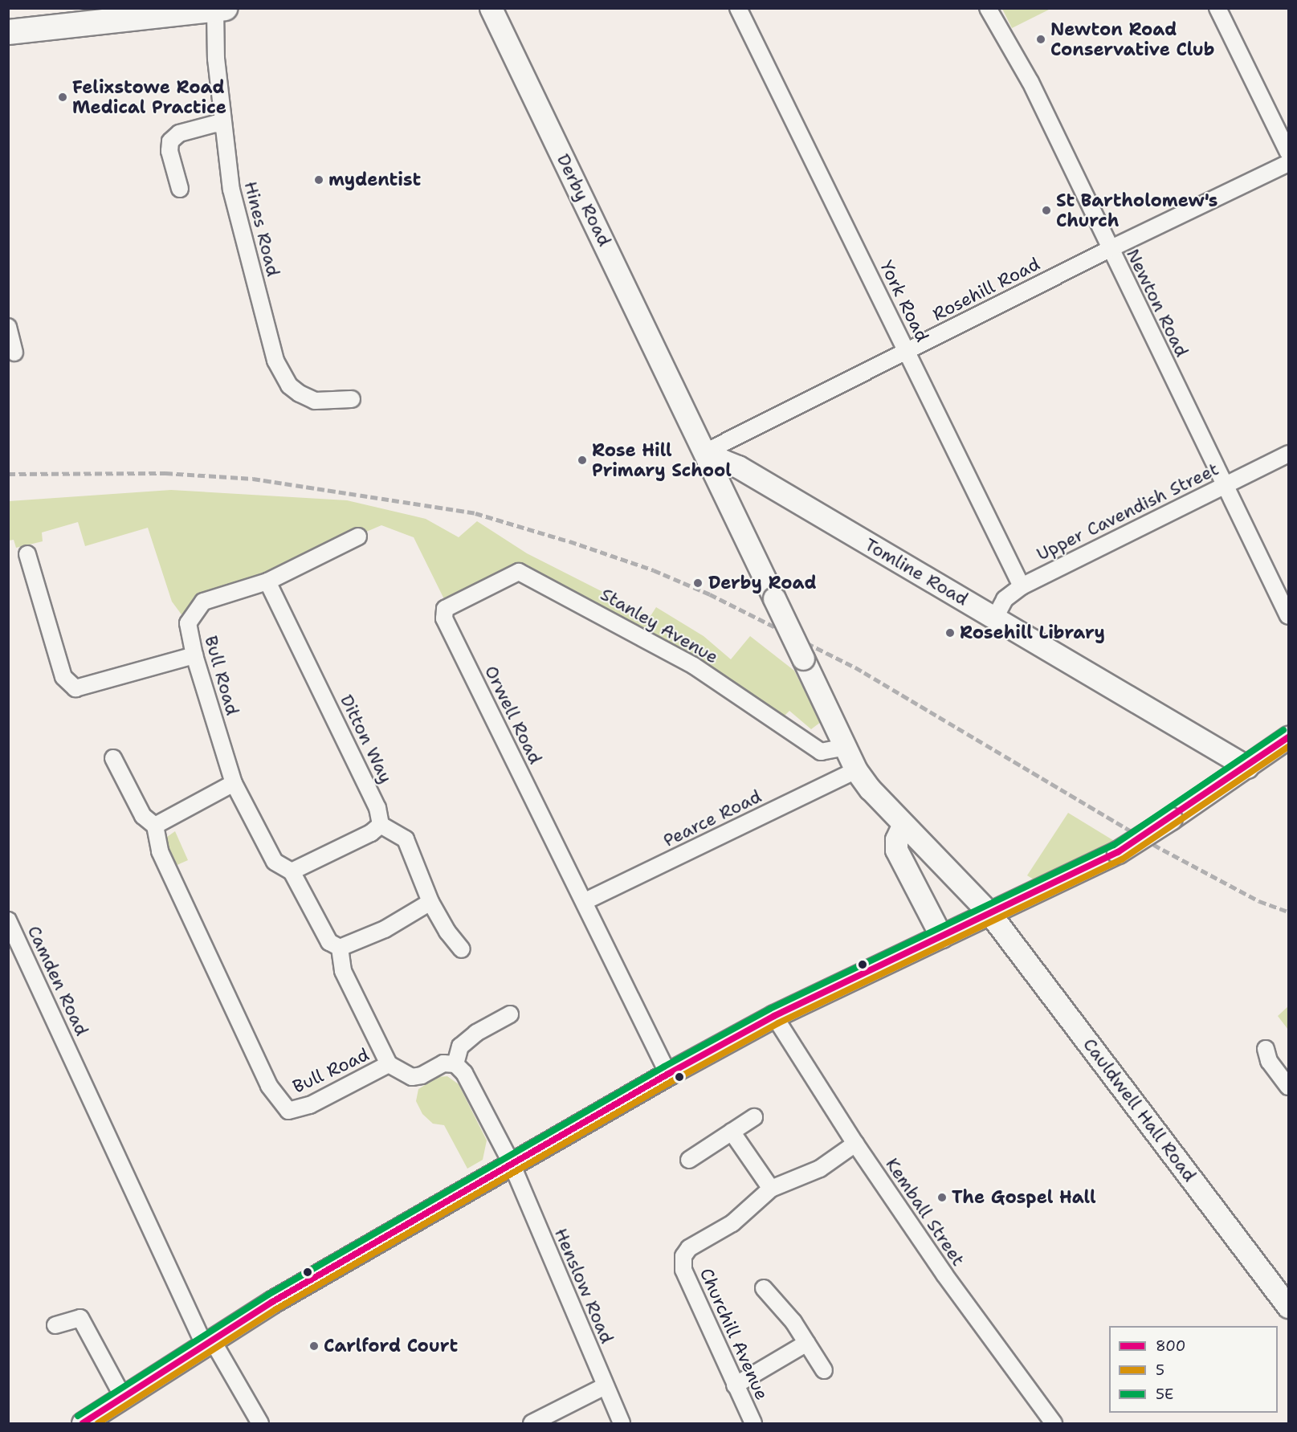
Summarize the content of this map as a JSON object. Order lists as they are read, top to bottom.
{
  "streets": {
    "street": [
      "Derby Road",
      "Hines Road",
      "Rosehill Road",
      "York Road",
      "Newton Road",
      "Upper Cavendish Street",
      "Tomline Road",
      "Stanley Avenue",
      "Bull Road",
      "Orwell Road",
      "Ditton Way",
      "Pearce Road",
      "Camden Road",
      "Cauldwell Hall Road",
      "Kemball Street",
      "Henslow Road",
      "Churchill Avenue"
    ]
  },
  "crossings": [
    ["Derby Road", "Rosehill Road"],
    ["Derby Road", "Tomline Road"],
    ["Derby Road", "Stanley Avenue"],
    ["Derby Road", "Pearce Road"],
    ["Derby Road", "Cauldwell Hall Road"],
    ["Rosehill Road", "York Road"],
    ["Rosehill Road", "Newton Road"],
    ["Rosehill Road", "Tomline Road"],
    ["York Road", "Upper Cavendish Street"],
    ["Newton Road", "Upper Cavendish Street"],
    ["Upper Cavendish Street", "Tomline Road"],
    ["Stanley Avenue", "Orwell Road"],
    ["Bull Road", "Ditton Way"],
    ["Orwell Road", "Pearce Road"],
    ["Kemball Street", "Churchill Avenue"]
  ],
  "places": [
    "Newton Road Conservative Club",
    "Felixstowe Road Medical Practice",
    "mydentist",
    "St Bartholomew's Church",
    "Rose Hill Primary School",
    "Derby Road",
    "Rosehill Library",
    "The Gospel Hall",
    "Carlford Court"
  ],
  "lines": ["transit line 5E", "transit line 800", "transit line 5"],
  "legend": ["800", "5", "5E"]
}
